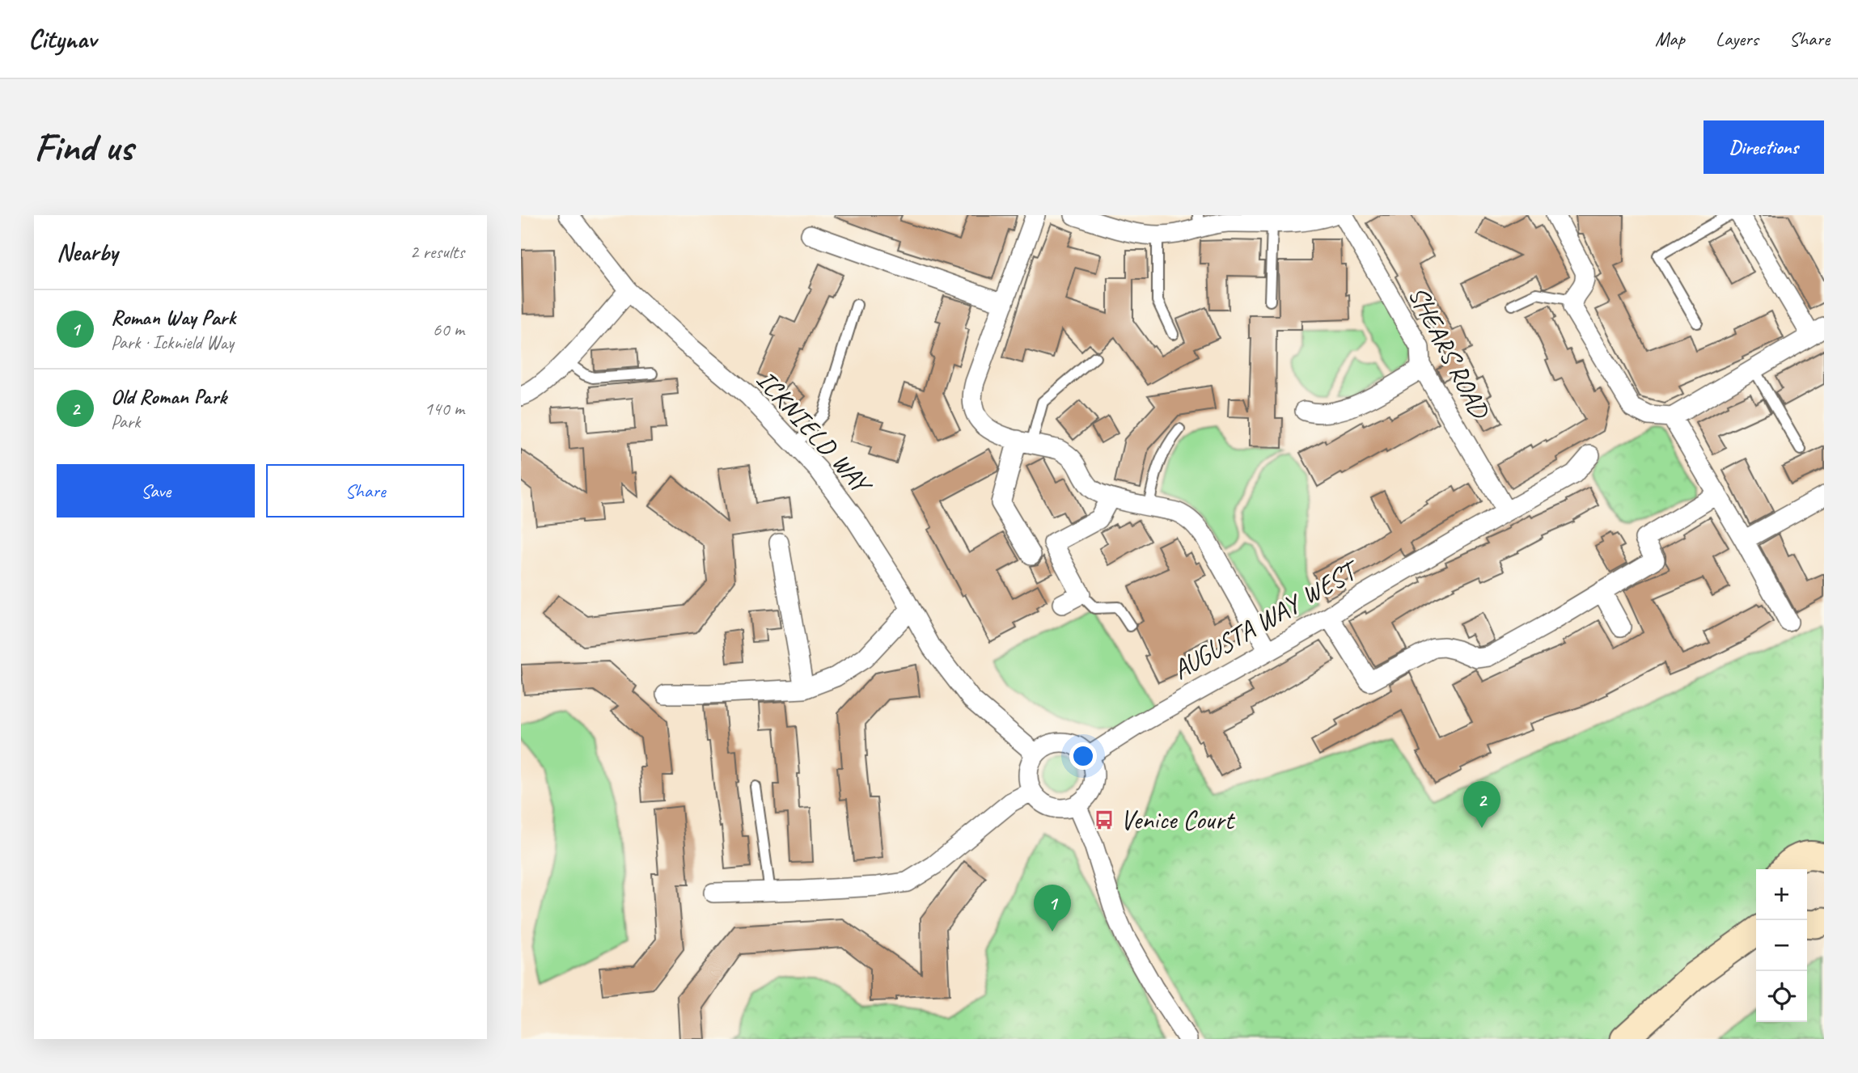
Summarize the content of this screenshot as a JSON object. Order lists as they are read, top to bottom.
{
  "streets": {
    "street": ["SHEARS ROAD", "ICKNIELD WAY", "AUGUSTA WAY WEST"]
  },
  "crossings": [
    ["SHEARS ROAD", "AUGUSTA WAY WEST"],
    ["ICKNIELD WAY", "AUGUSTA WAY WEST"]
  ],
  "places": {
    "bus stop": ["Venice Court"]
  },
  "page": {
    "header": "Citynav",
    "nav": ["Map", "Layers", "Share"],
    "buttons": [
      "Directions",
      ["Save", "Share"]
    ],
    "title": "Find us",
    "heading": ["Nearby", "2 results"],
    "list": [
      {
        "mark": "1",
        "name": "Roman Way Park",
        "note": "Park · Icknield Way",
        "value": "60 m"
      },
      {
        "mark": "2",
        "name": "Old Roman Park",
        "note": "Park",
        "value": "140 m"
      }
    ],
    "pins": ["2", "1"],
    "map_buttons": ["+", "−"]
  }
}
